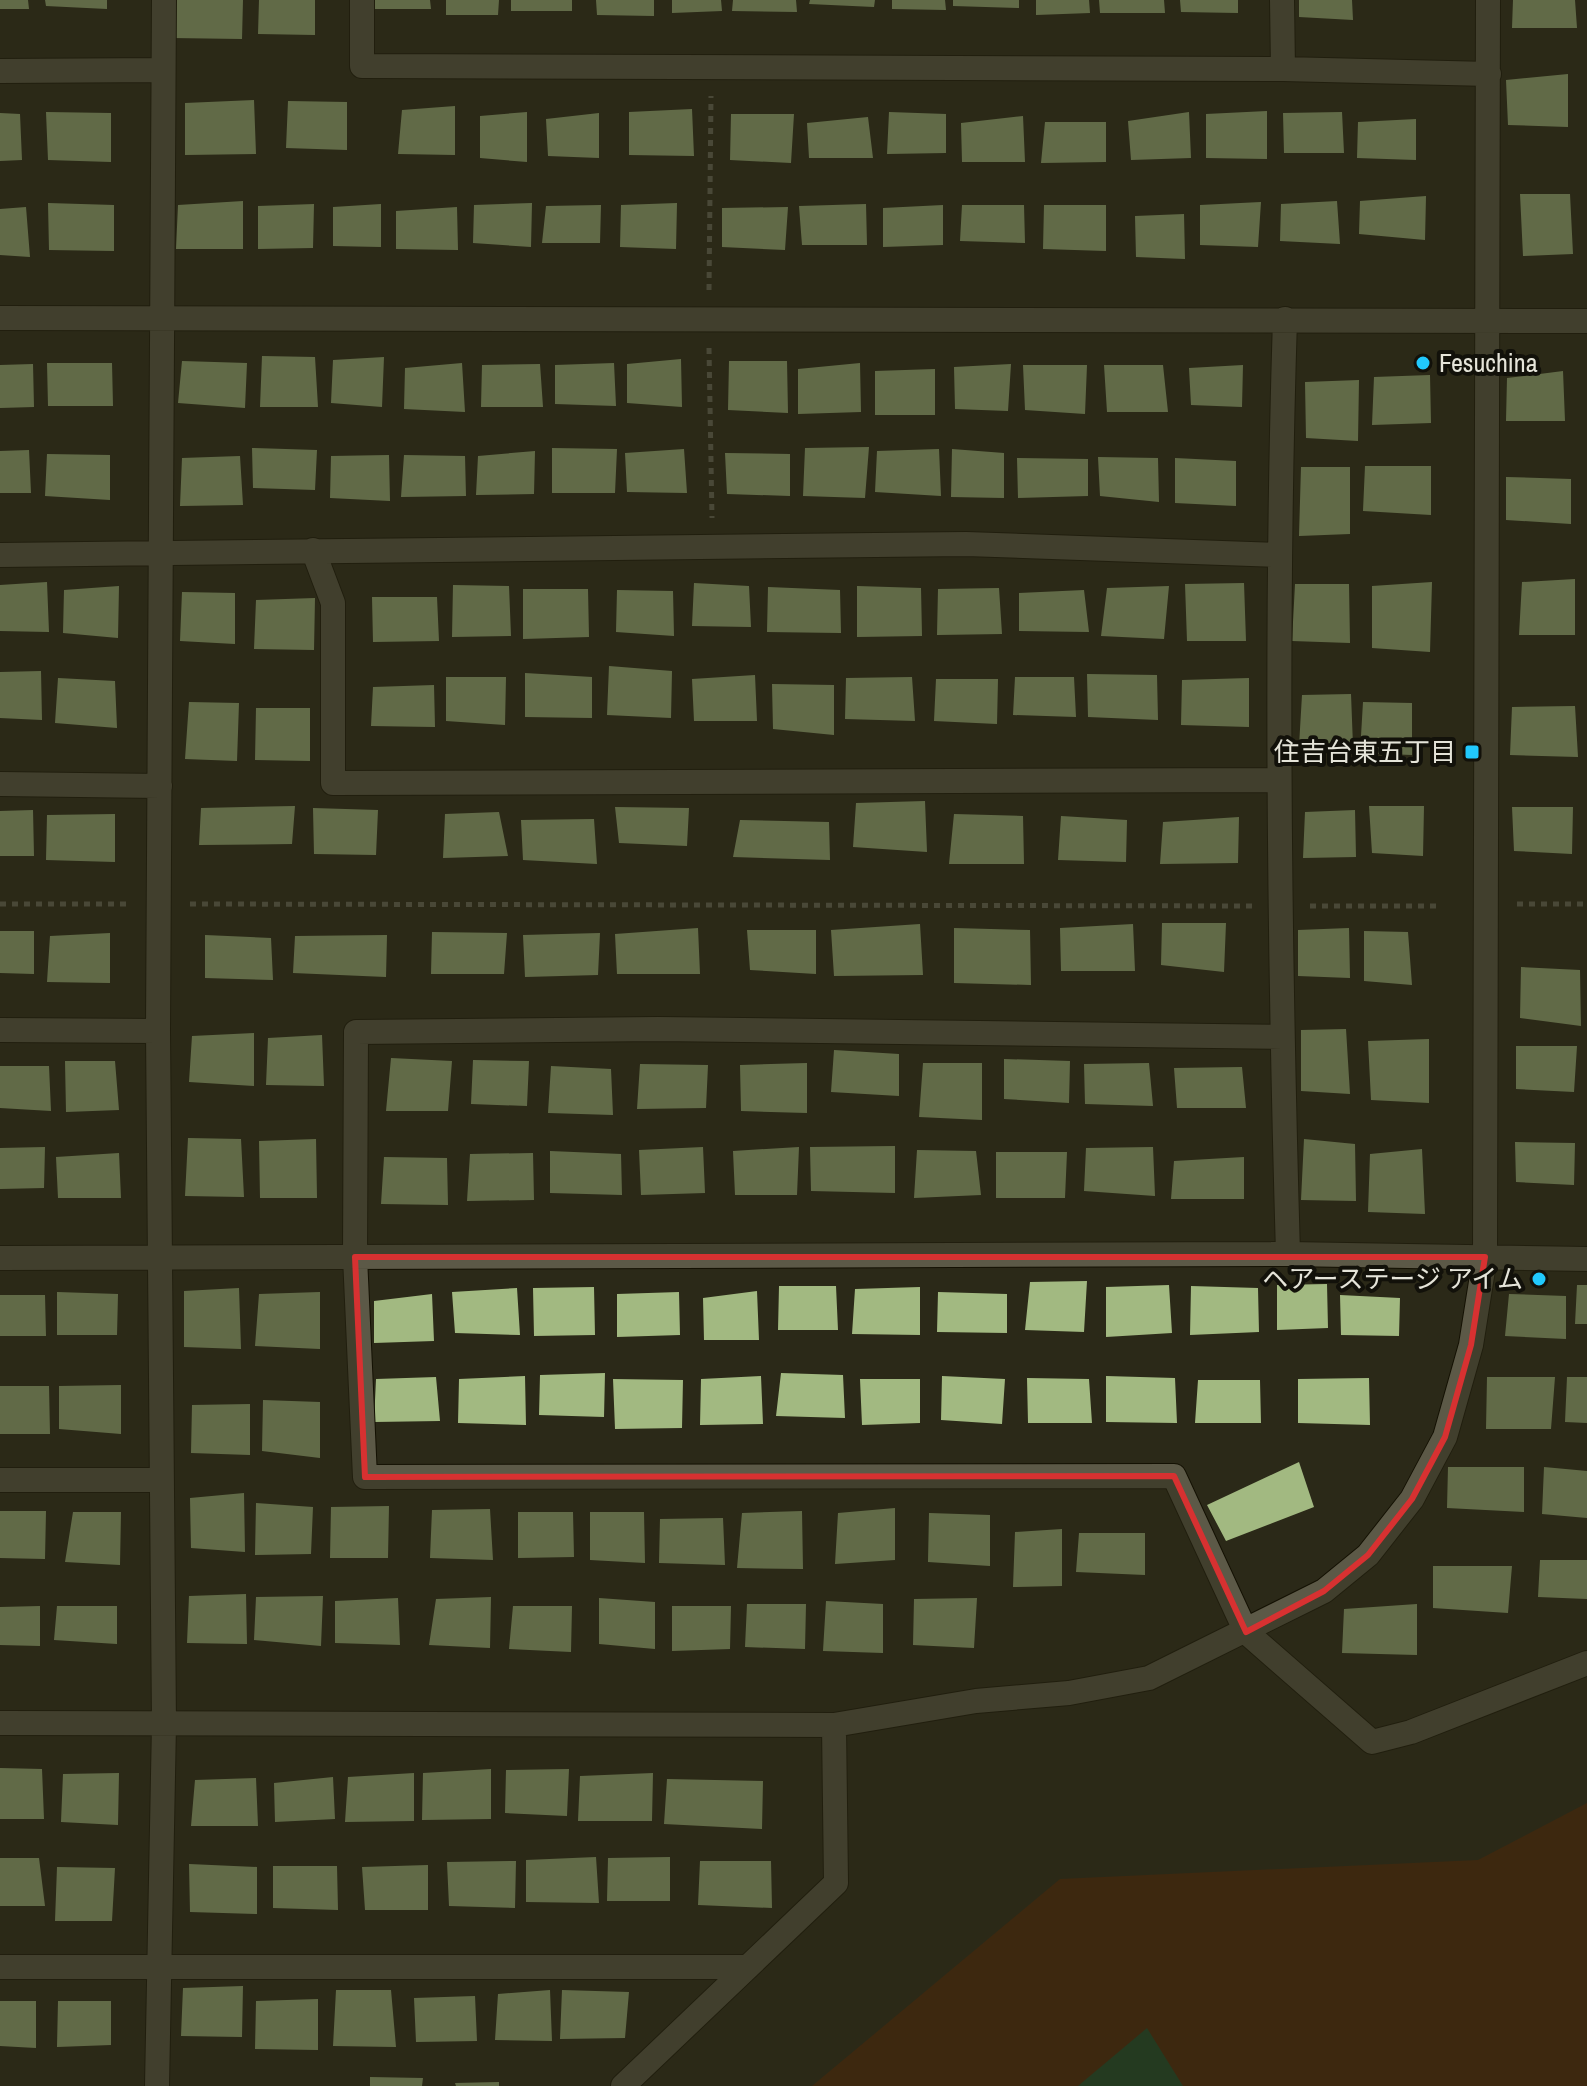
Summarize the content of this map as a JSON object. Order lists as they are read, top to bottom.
{
  "places": {
    "other": ["Fesuchina", "ヘアーステージ アイム"],
    "transit": ["住吉台東五丁目"]
  }
}
